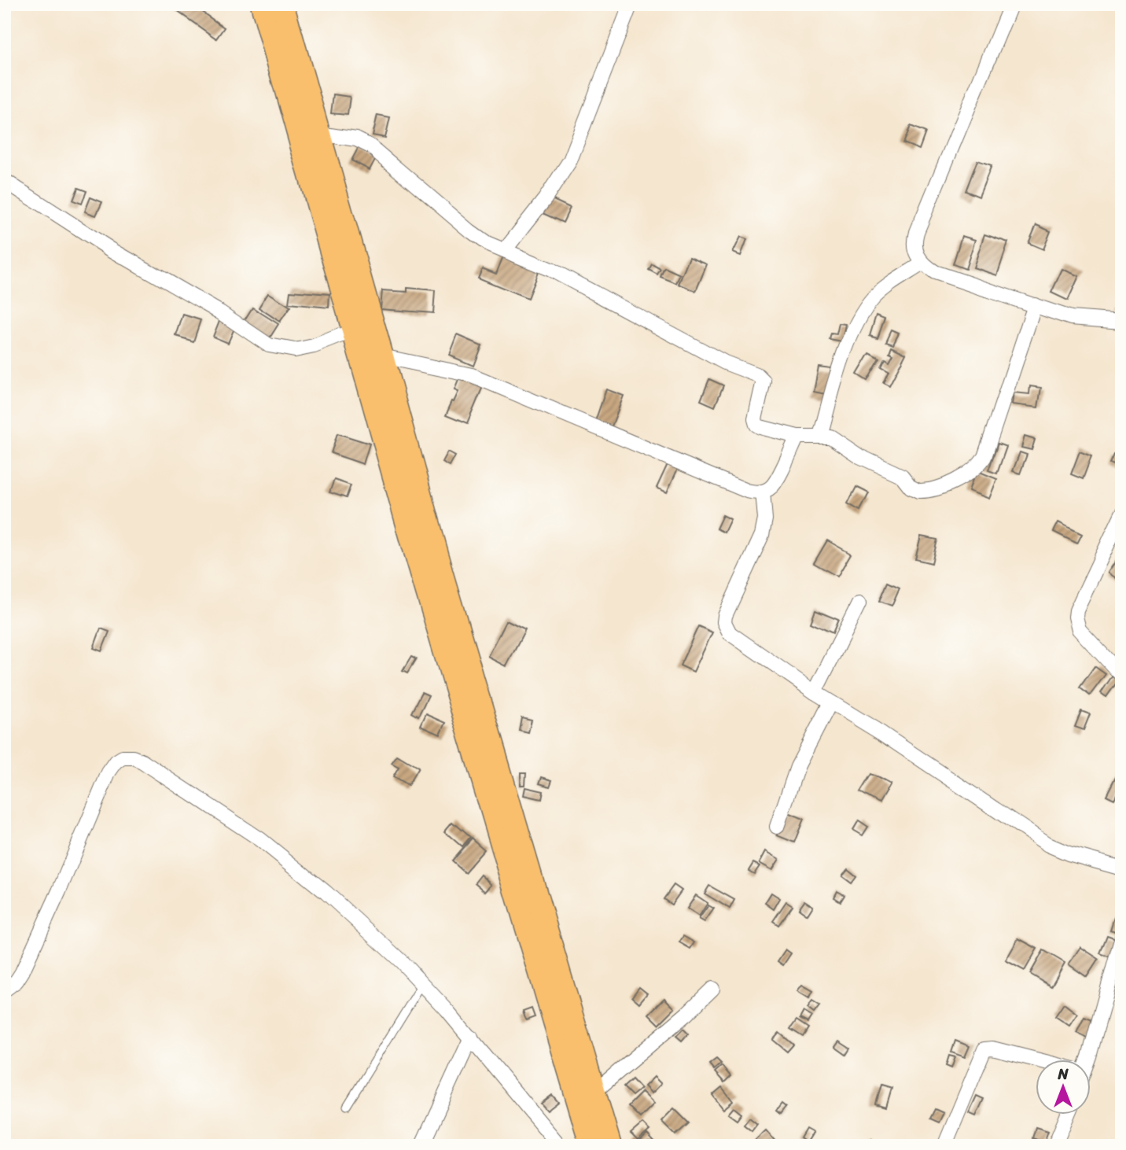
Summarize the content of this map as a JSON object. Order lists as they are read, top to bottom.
{
  "north": "top"
}
